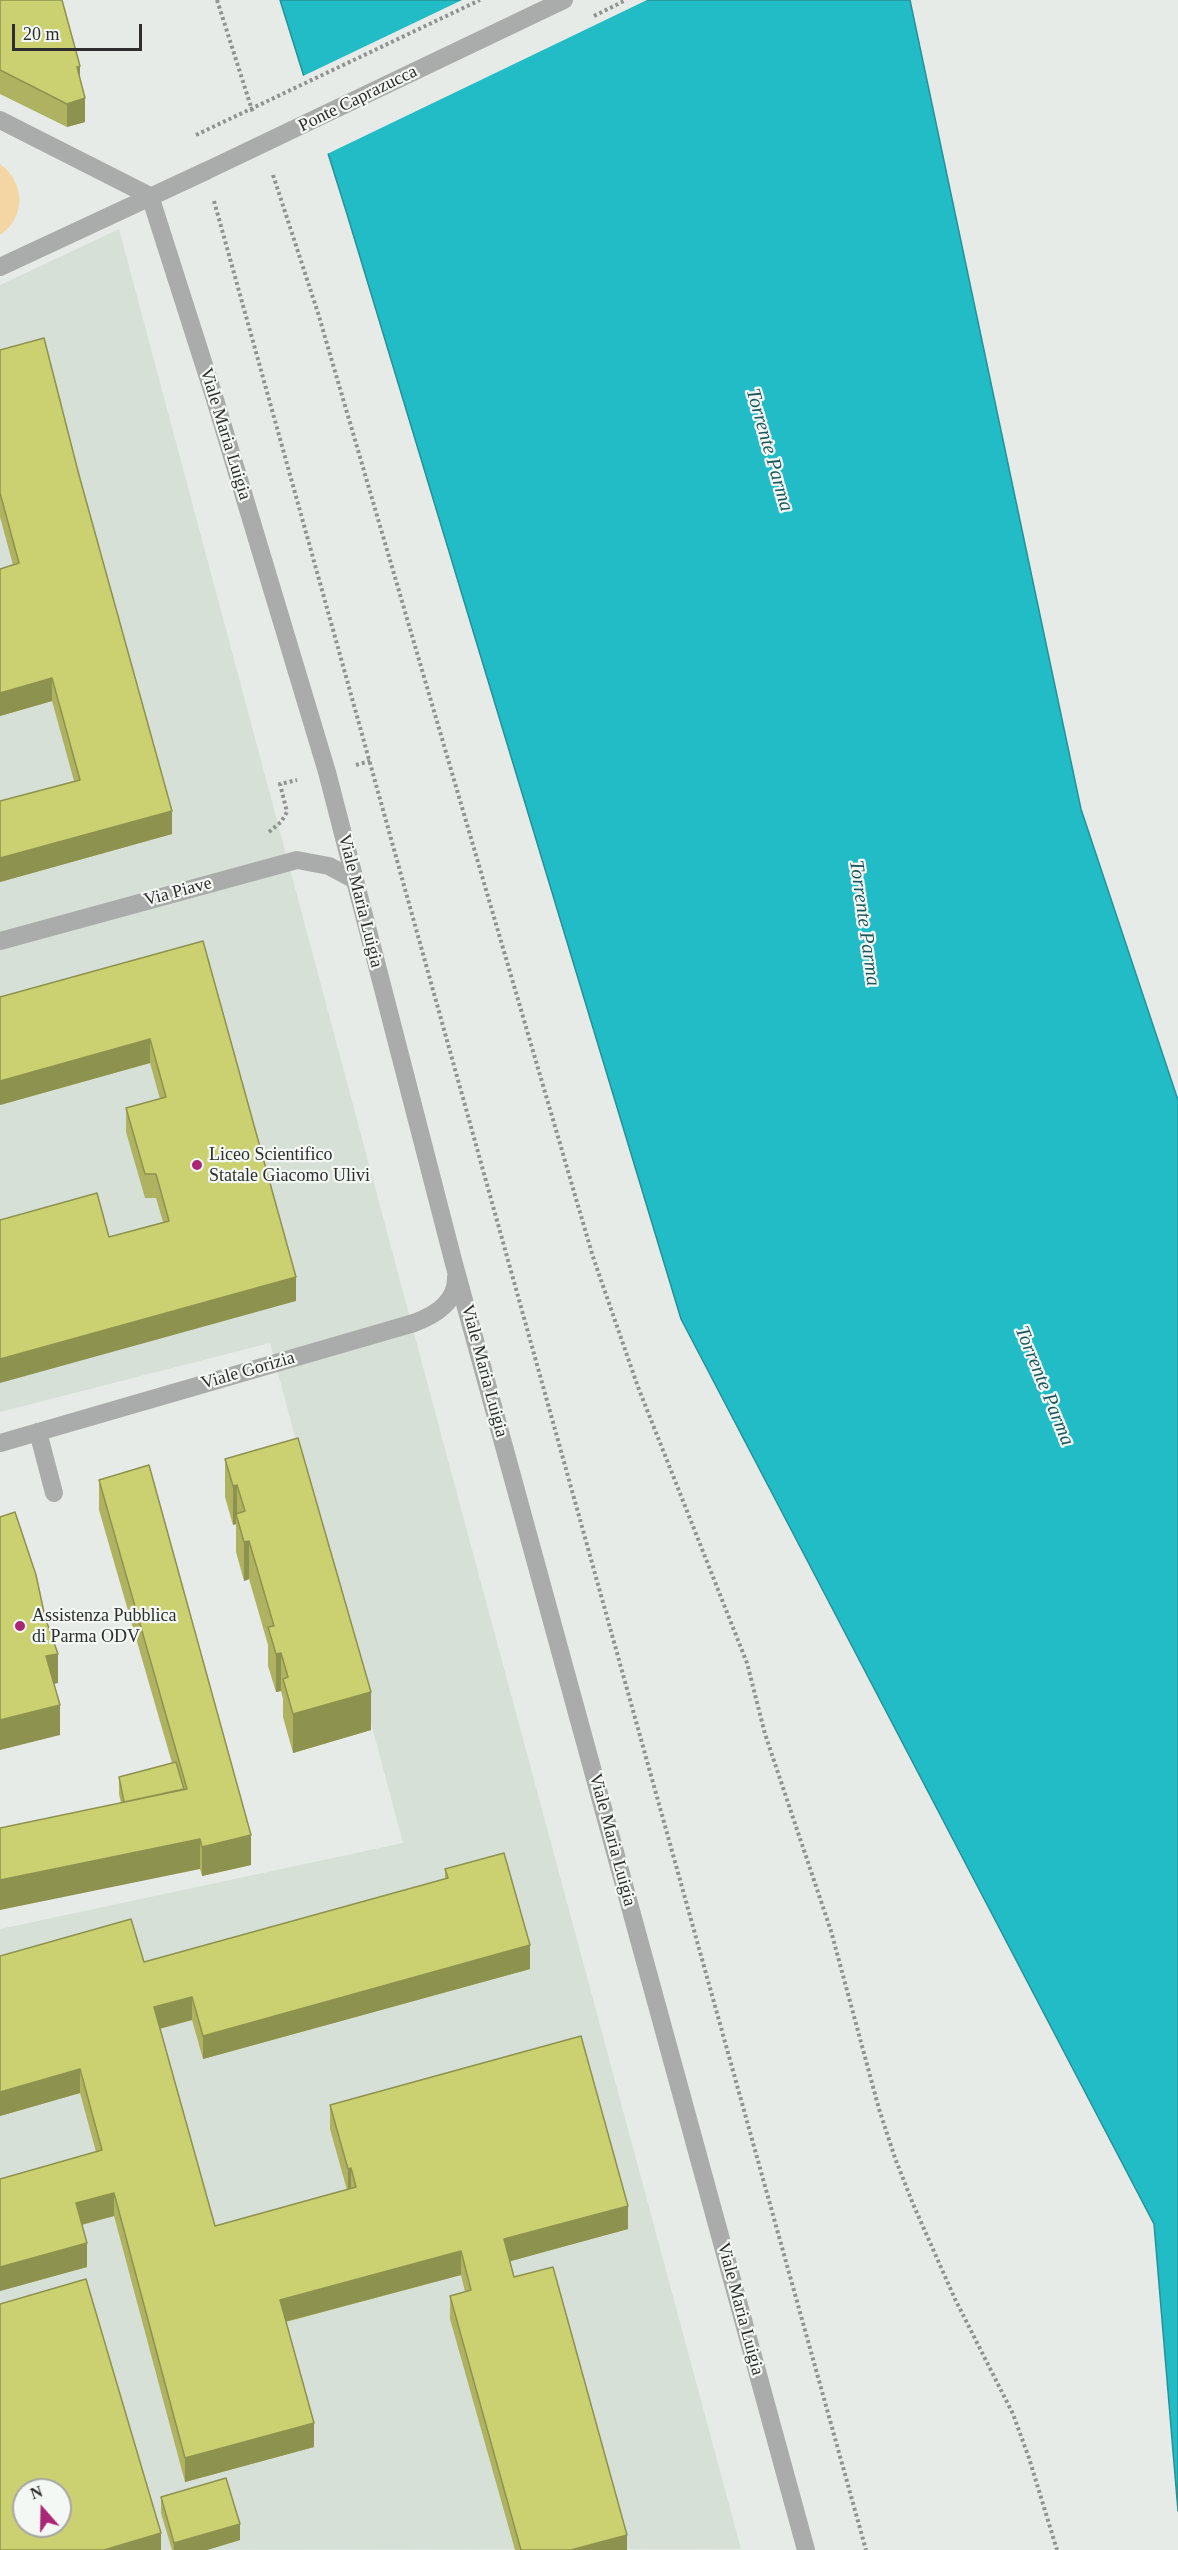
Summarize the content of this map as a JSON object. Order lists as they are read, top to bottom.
{
  "streets": {
    "street": [
      "Ponte Caprazucca",
      "Viale Maria Luigia",
      "Via Piave",
      "Viale Gorizia"
    ]
  },
  "crossings": [
    ["Ponte Caprazucca", "Viale Maria Luigia"],
    ["Viale Maria Luigia", "Via Piave"],
    ["Viale Maria Luigia", "Viale Gorizia"]
  ],
  "water": ["Torrente Parma"],
  "places": ["Liceo Scientifico Statale Giacomo Ulivi", "Assistenza Pubblica di Parma ODV"],
  "scale_bar": "20 m",
  "north": "top"
}
